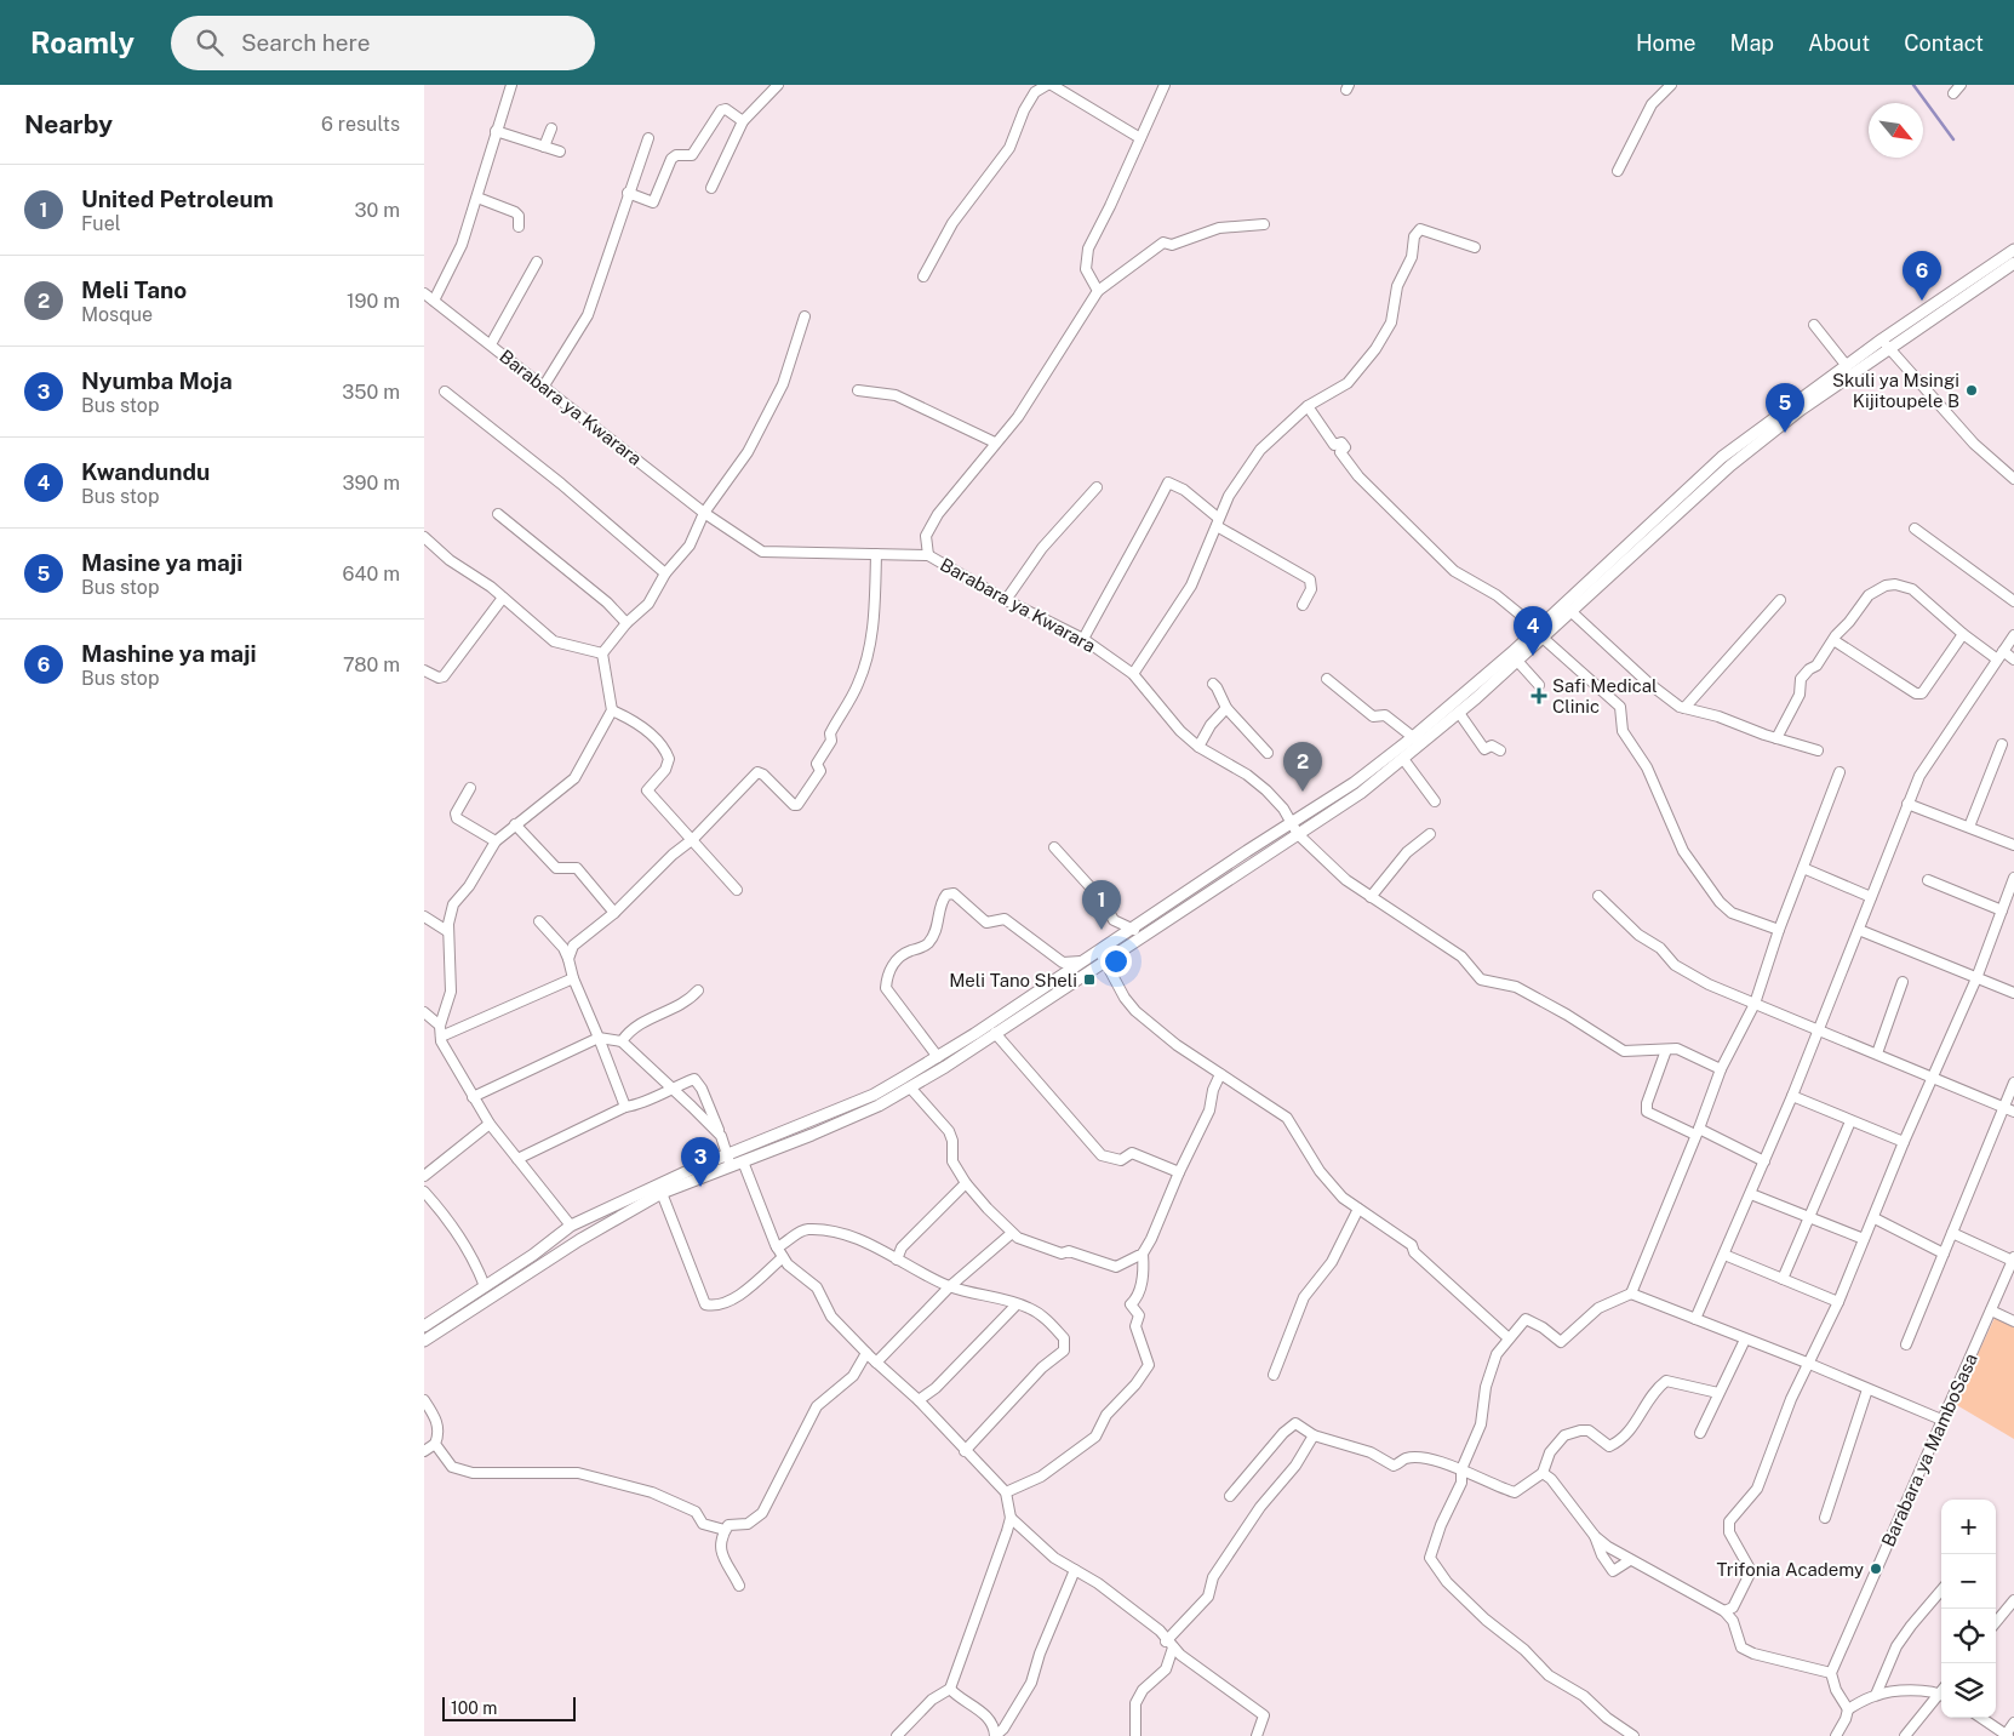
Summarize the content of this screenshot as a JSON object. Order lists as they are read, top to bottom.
{
  "streets": {
    "street": ["Barabara ya Kwarara", "Barabara ya MamboSasa"]
  },
  "places": {
    "other": ["Skuli ya Msingi Kijitoupele B", "Trifonia Academy"],
    "health": ["Safi Medical Clinic"],
    "transit": ["Meli Tano Sheli"]
  },
  "scale_bar": "100 m",
  "north": "bottom right",
  "page": {
    "header": "Roamly",
    "search": "Search here",
    "nav": [
      "Home",
      "Map",
      "About",
      "Contact"
    ],
    "heading": ["Nearby", "6 results"],
    "list": [
      {
        "mark": "1",
        "name": "United Petroleum",
        "note": "Fuel",
        "value": "30 m"
      },
      {
        "mark": "2",
        "name": "Meli Tano",
        "note": "Mosque",
        "value": "190 m"
      },
      {
        "mark": "3",
        "name": "Nyumba Moja",
        "note": "Bus stop",
        "value": "350 m"
      },
      {
        "mark": "4",
        "name": "Kwandundu",
        "note": "Bus stop",
        "value": "390 m"
      },
      {
        "mark": "5",
        "name": "Masine ya maji",
        "note": "Bus stop",
        "value": "640 m"
      },
      {
        "mark": "6",
        "name": "Mashine ya maji",
        "note": "Bus stop",
        "value": "780 m"
      }
    ],
    "pins": [
      "6",
      "5",
      "4",
      "2",
      "1",
      "3"
    ],
    "map_buttons": ["+", "−"],
    "scale": "100 m"
  }
}
